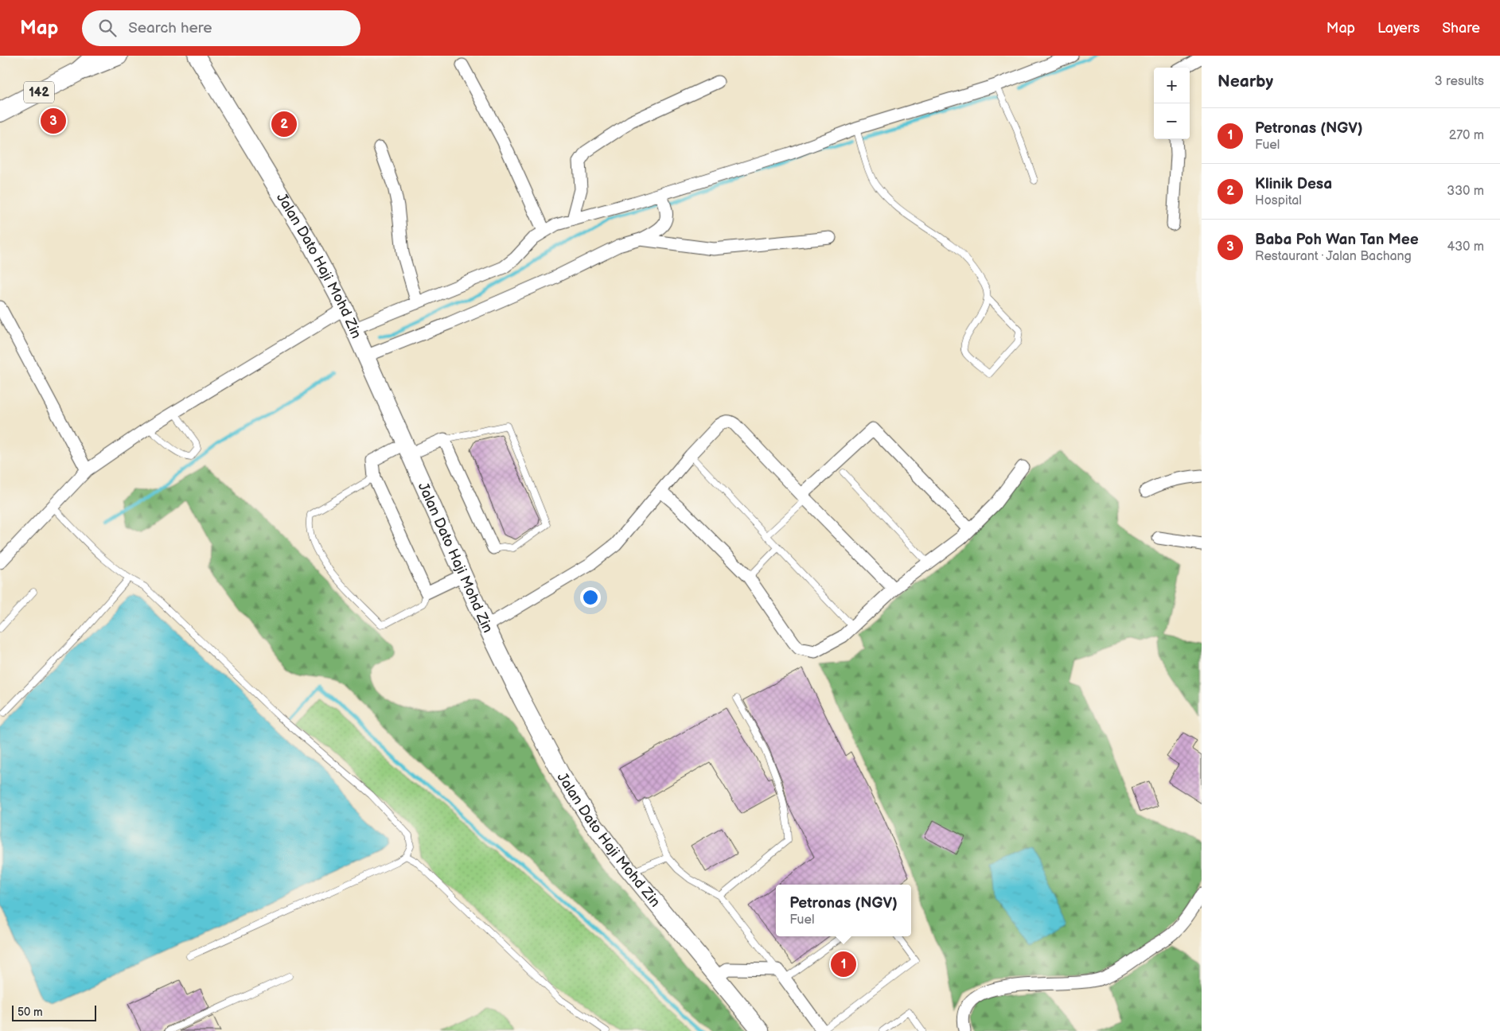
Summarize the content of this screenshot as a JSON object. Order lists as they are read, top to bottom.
{
  "streets": {
    "main road": ["142", "Jalan Dato Haji Mohd Zin"]
  },
  "scale_bar": "50 m",
  "page": {
    "header": "Map",
    "search": "Search here",
    "nav": ["Map", "Layers", "Share"],
    "heading": ["Nearby", "3 results"],
    "map_buttons": ["+", "−"],
    "pins": ["3", "2", "1"],
    "list": [
      {
        "mark": "1",
        "name": "Petronas (NGV)",
        "note": "Fuel",
        "value": "270 m"
      },
      {
        "mark": "2",
        "name": "Klinik Desa",
        "note": "Hospital",
        "value": "330 m"
      },
      {
        "mark": "3",
        "name": "Baba Poh Wan Tan Mee",
        "note": "Restaurant · Jalan Bachang",
        "value": "430 m"
      }
    ],
    "popup": ["Petronas (NGV)", "Fuel"],
    "scale": "50 m"
  }
}
